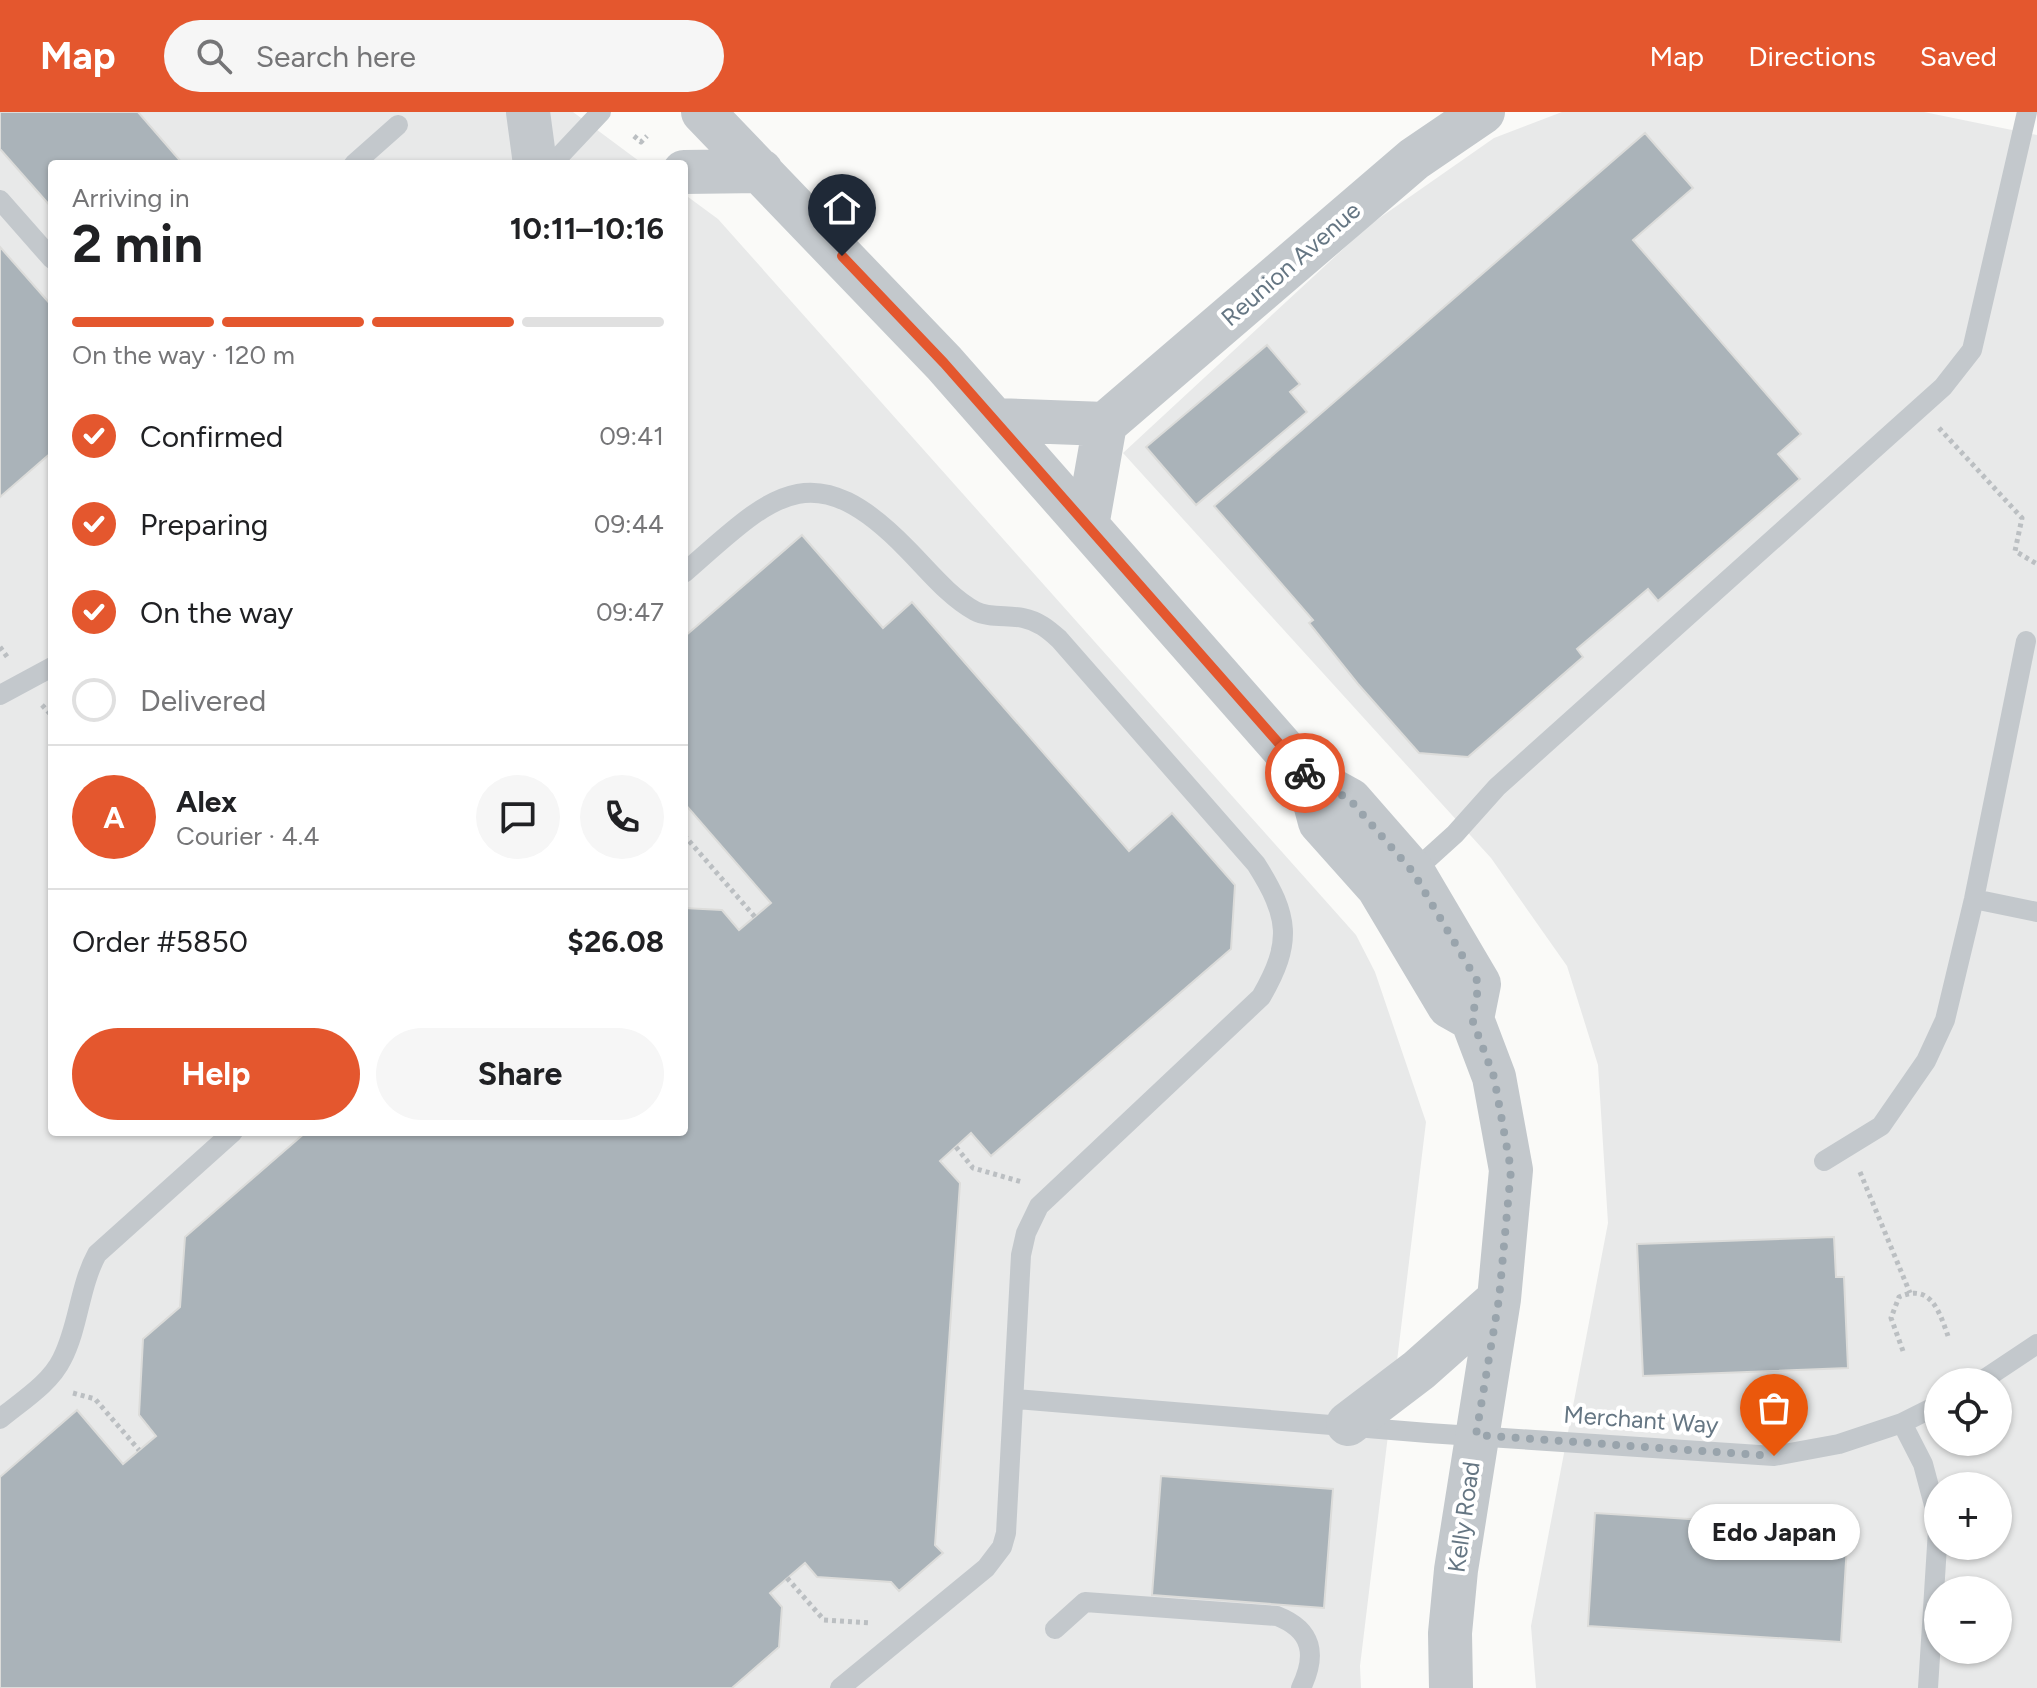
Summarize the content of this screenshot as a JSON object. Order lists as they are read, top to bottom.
{
  "streets": {
    "street": ["Reunion Avenue", "Kelly Road"],
    "lane": ["Merchant Way"]
  },
  "crossings": [
    ["Merchant Way", "Kelly Road"]
  ],
  "places": ["Edo Japan"],
  "page": {
    "header": "Map",
    "search": "Search here",
    "nav": ["Map", "Directions", "Saved"],
    "heading": ["2 min", "Arriving in", "10:11–10:16"],
    "panel": [
      "Alex",
      "Courier · 4.4",
      "Order #5850",
      "$26.08"
    ],
    "bar": "On the way · 120 m",
    "list": [
      ["Confirmed", "09:41"],
      ["Preparing", "09:44"],
      ["On the way", "09:47"],
      "Delivered"
    ],
    "round": "A",
    "buttons": ["Help", "Share"],
    "map_buttons": ["+", "−"],
    "bubble": "Edo Japan"
  }
}
